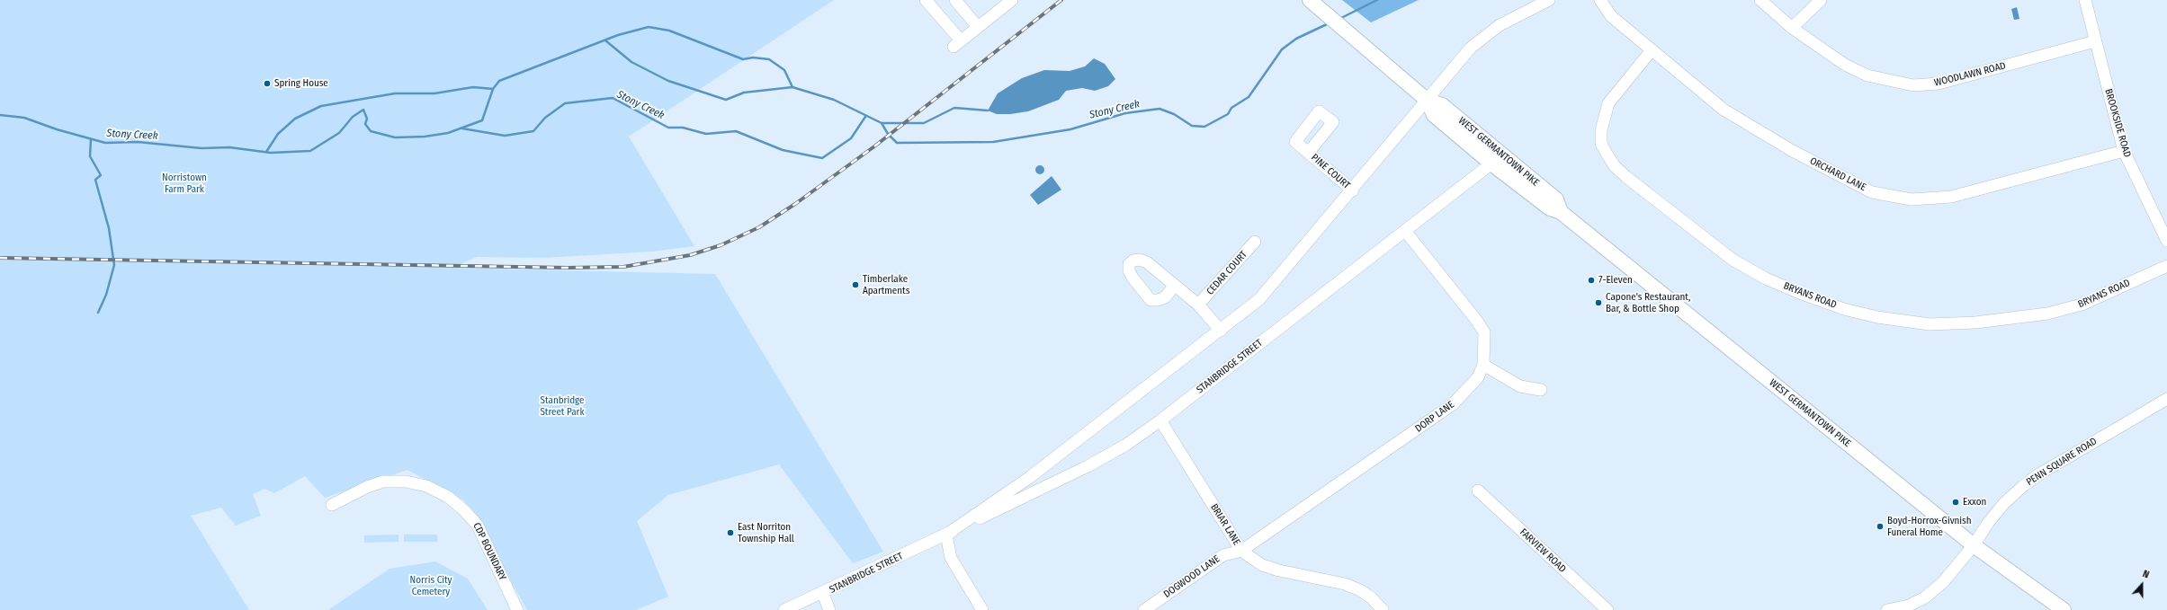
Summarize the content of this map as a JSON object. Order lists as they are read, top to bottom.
{
  "streets": {
    "main road": ["WEST GERMANTOWN PIKE"],
    "street": [
      "WOODLAWN ROAD",
      "BROOKSIDE ROAD",
      "PINE COURT",
      "ORCHARD LANE",
      "CEDAR COURT",
      "BRYANS ROAD",
      "STANBRIDGE STREET",
      "DORP LANE",
      "PENN SQUARE ROAD",
      "BRIAR LANE",
      "FARVIEW ROAD",
      "CDP BOUNDARY",
      "DOGWOOD LANE"
    ]
  },
  "crossings": [
    ["WOODLAWN ROAD", "BROOKSIDE ROAD"],
    ["BROOKSIDE ROAD", "ORCHARD LANE"],
    ["WEST GERMANTOWN PIKE", "STANBRIDGE STREET"],
    ["WEST GERMANTOWN PIKE", "PENN SQUARE ROAD"],
    ["PINE COURT", "STANBRIDGE STREET"],
    ["ORCHARD LANE", "BRYANS ROAD"],
    ["STANBRIDGE STREET", "DORP LANE"],
    ["STANBRIDGE STREET", "BRIAR LANE"],
    ["DORP LANE", "BRIAR LANE"],
    ["DORP LANE", "DOGWOOD LANE"],
    ["BRIAR LANE", "DOGWOOD LANE"]
  ],
  "water": ["Stony Creek"],
  "parks": ["Norristown Farm Park", "Stanbridge Street Park", "Norris City Cemetery"],
  "places": [
    "Spring House",
    "7-Eleven",
    "Timberlake Apartments",
    "Capone's Restaurant, Bar, & Bottle Shop",
    "Exxon",
    "Boyd-Horrox-Givnish Funeral Home",
    "East Norriton Township Hall"
  ],
  "north": "top"
}
